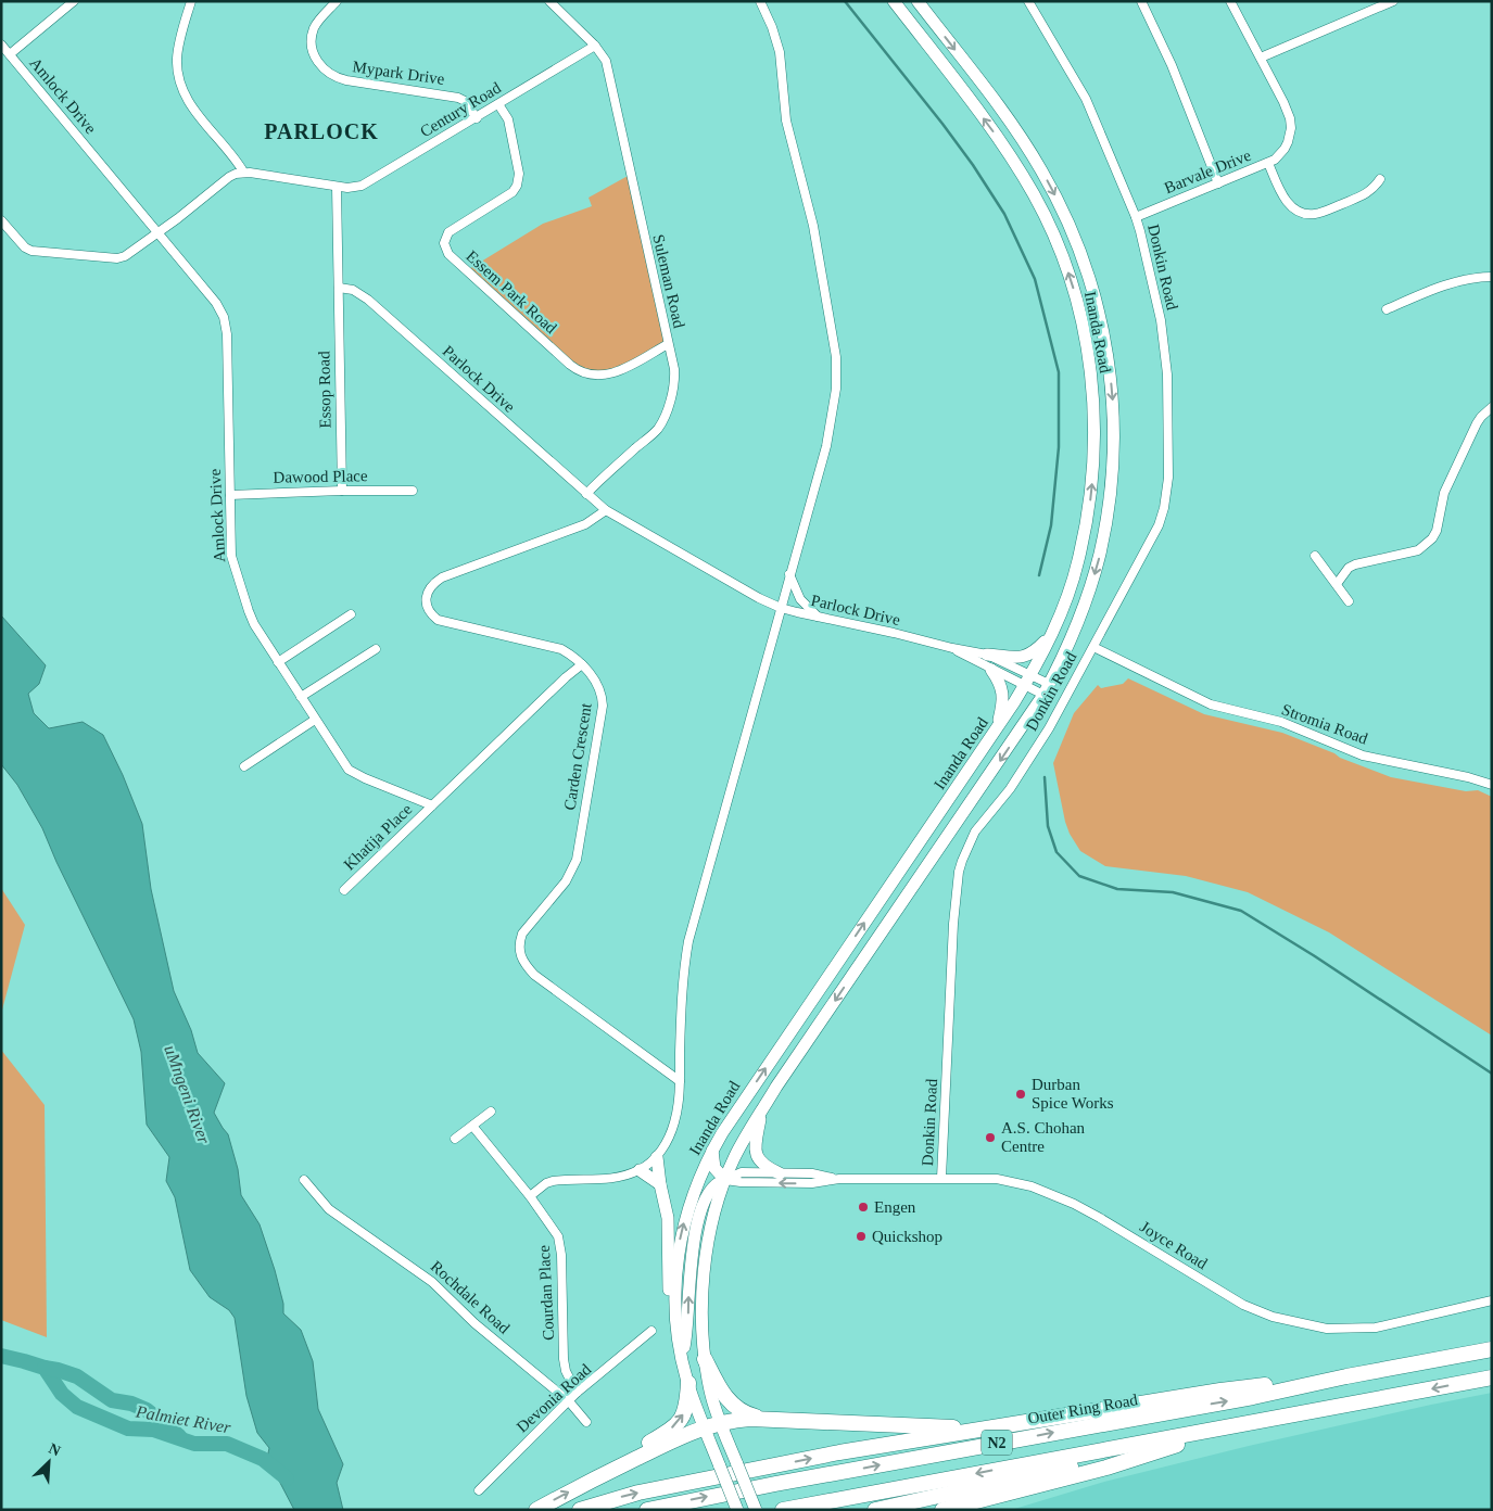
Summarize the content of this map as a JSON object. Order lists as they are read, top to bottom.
{
  "streets": {
    "highway": ["Outer Ring Road", "N2"],
    "main road": ["Inanda Road"],
    "street": [
      "Mypark Drive",
      "Amlock Drive",
      "Century Road",
      "Barvale Drive",
      "Donkin Road",
      "Suleman Road",
      "Essem Park Road",
      "Parlock Drive",
      "Essop Road",
      "Dawood Place",
      "Stromia Road",
      "Carden Crescent",
      "Khatija Place",
      "Joyce Road",
      "Courdan Place",
      "Rochdale Road",
      "Devonia Road"
    ]
  },
  "crossings": [
    ["Mypark Drive", "Century Road"],
    ["Amlock Drive", "Dawood Place"],
    ["Amlock Drive", "Khatija Place"],
    ["Century Road", "Suleman Road"],
    ["Century Road", "Essem Park Road"],
    ["Barvale Drive", "Donkin Road"],
    ["Donkin Road", "Stromia Road"],
    ["Donkin Road", "Joyce Road"],
    ["Suleman Road", "Essem Park Road"],
    ["Suleman Road", "Parlock Drive"],
    ["Inanda Road", "Parlock Drive"],
    ["Inanda Road", "Joyce Road"],
    ["Parlock Drive", "Essop Road"],
    ["Parlock Drive", "Carden Crescent"],
    ["Essop Road", "Dawood Place"],
    ["Courdan Place", "Devonia Road"],
    ["Rochdale Road", "Devonia Road"]
  ],
  "districts": ["PARLOCK"],
  "water": ["uMngeni River", "Palmiet River"],
  "places": [
    "Durban Spice Works",
    "A.S. Chohan Centre",
    "Engen",
    "Quickshop"
  ],
  "north": "top right"
}
